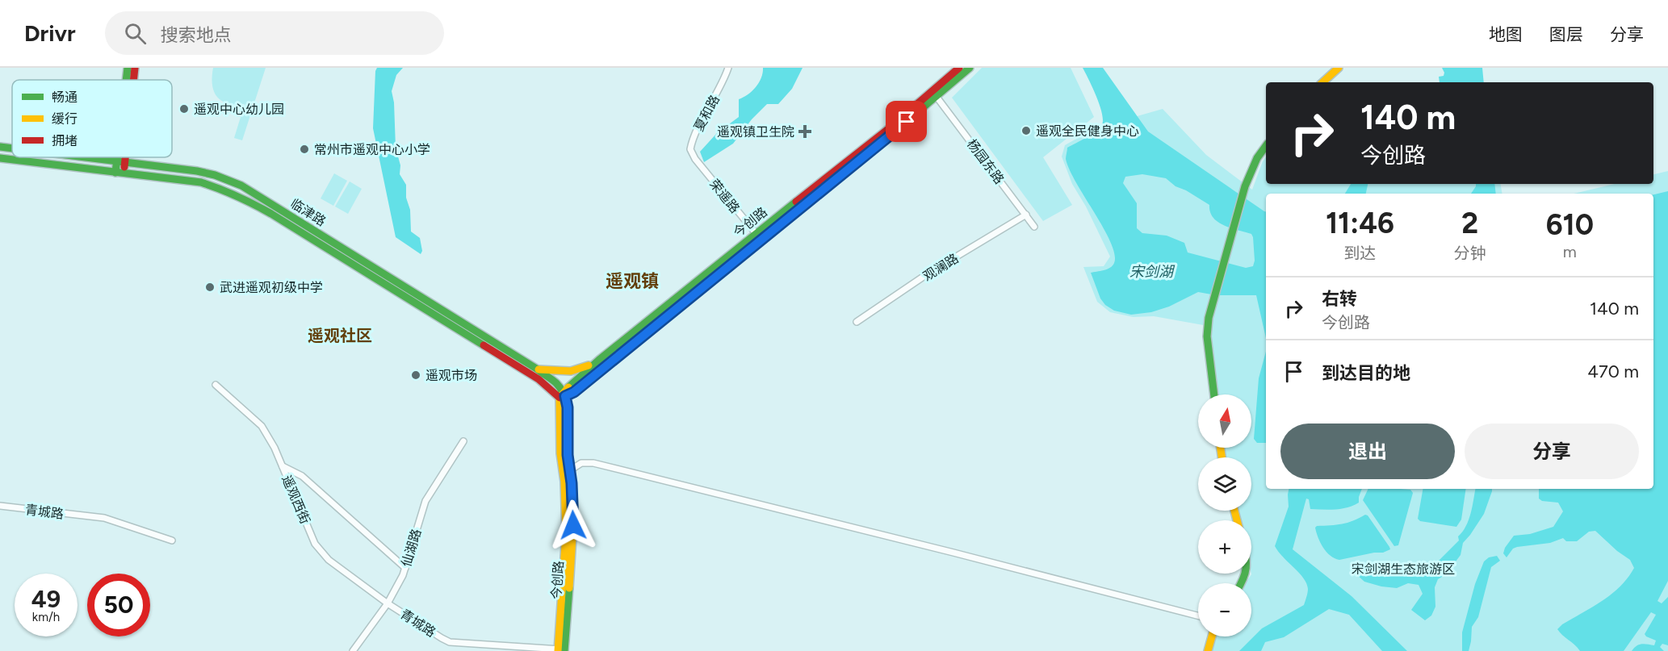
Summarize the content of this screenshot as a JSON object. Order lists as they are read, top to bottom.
{
  "streets": {
    "main road": ["临津路", "今创路"],
    "street": [
      "夏和路",
      "杨园东路",
      "荣遥路",
      "观澜路",
      "遥观西街",
      "青城路",
      "仙湖路"
    ]
  },
  "crossings": [
    ["夏和路", "荣遥路"],
    ["杨园东路", "今创路"],
    ["杨园东路", "观澜路"],
    ["荣遥路", "今创路"],
    ["临津路", "今创路"],
    ["今创路", "青城路"],
    ["遥观西街", "青城路"],
    ["遥观西街", "仙湖路"],
    ["青城路", "仙湖路"]
  ],
  "districts": ["遥观镇", "遥观社区"],
  "water": ["宋剑湖"],
  "parks": ["宋剑湖生态旅游区"],
  "places": {
    "other": [
      "遥观中心幼儿园",
      "遥观全民健身中心",
      "常州市遥观中心小学",
      "武进遥观初级中学",
      "遥观市场"
    ],
    "health": ["遥观镇卫生院"]
  },
  "legend": ["畅通", "缓行", "拥堵"],
  "north": "top",
  "page": {
    "header": "Drivr",
    "search": "搜索地点",
    "nav": ["地图", "图层", "分享"],
    "turn": ["140 m", "今创路"],
    "eta": [
      "11:46",
      "到达",
      "2",
      "分钟",
      "610",
      "m"
    ],
    "list": [
      {
        "name": "右转",
        "note": "今创路",
        "value": "140 m"
      },
      {
        "name": "到达目的地",
        "value": "470 m"
      }
    ],
    "map_buttons": ["+", "−"],
    "buttons": ["退出", "分享"],
    "speed": "49 km/h",
    "limit": "50"
  }
}
